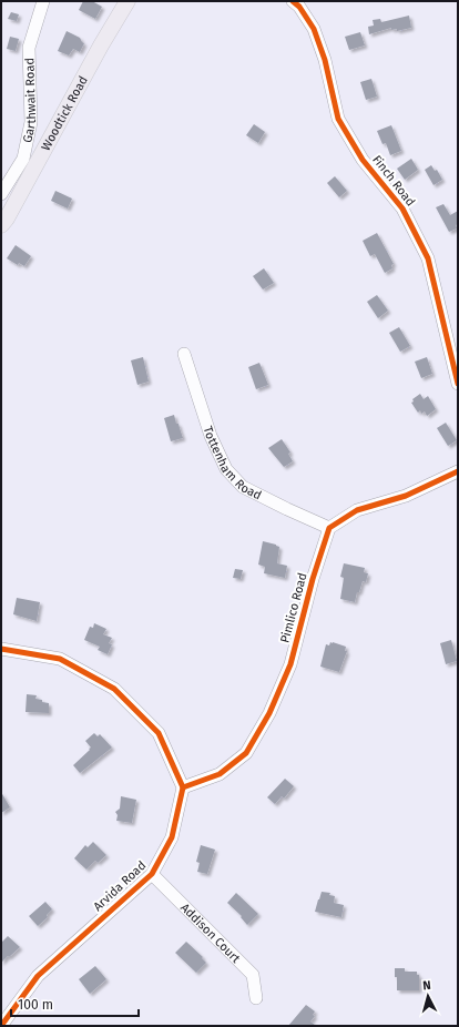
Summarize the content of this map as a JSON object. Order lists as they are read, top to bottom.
{
  "streets": {
    "main road": ["Woodtick Road"],
    "street": [
      "Garthwait Road",
      "Finch Road",
      "Tottenham Road",
      "Pimlico Road",
      "Arvida Road",
      "Addison Court"
    ]
  },
  "crossings": [
    ["Tottenham Road", "Pimlico Road"],
    ["Pimlico Road", "Arvida Road"],
    ["Arvida Road", "Addison Court"]
  ],
  "scale_bar": "100 m",
  "north": "top"
}
